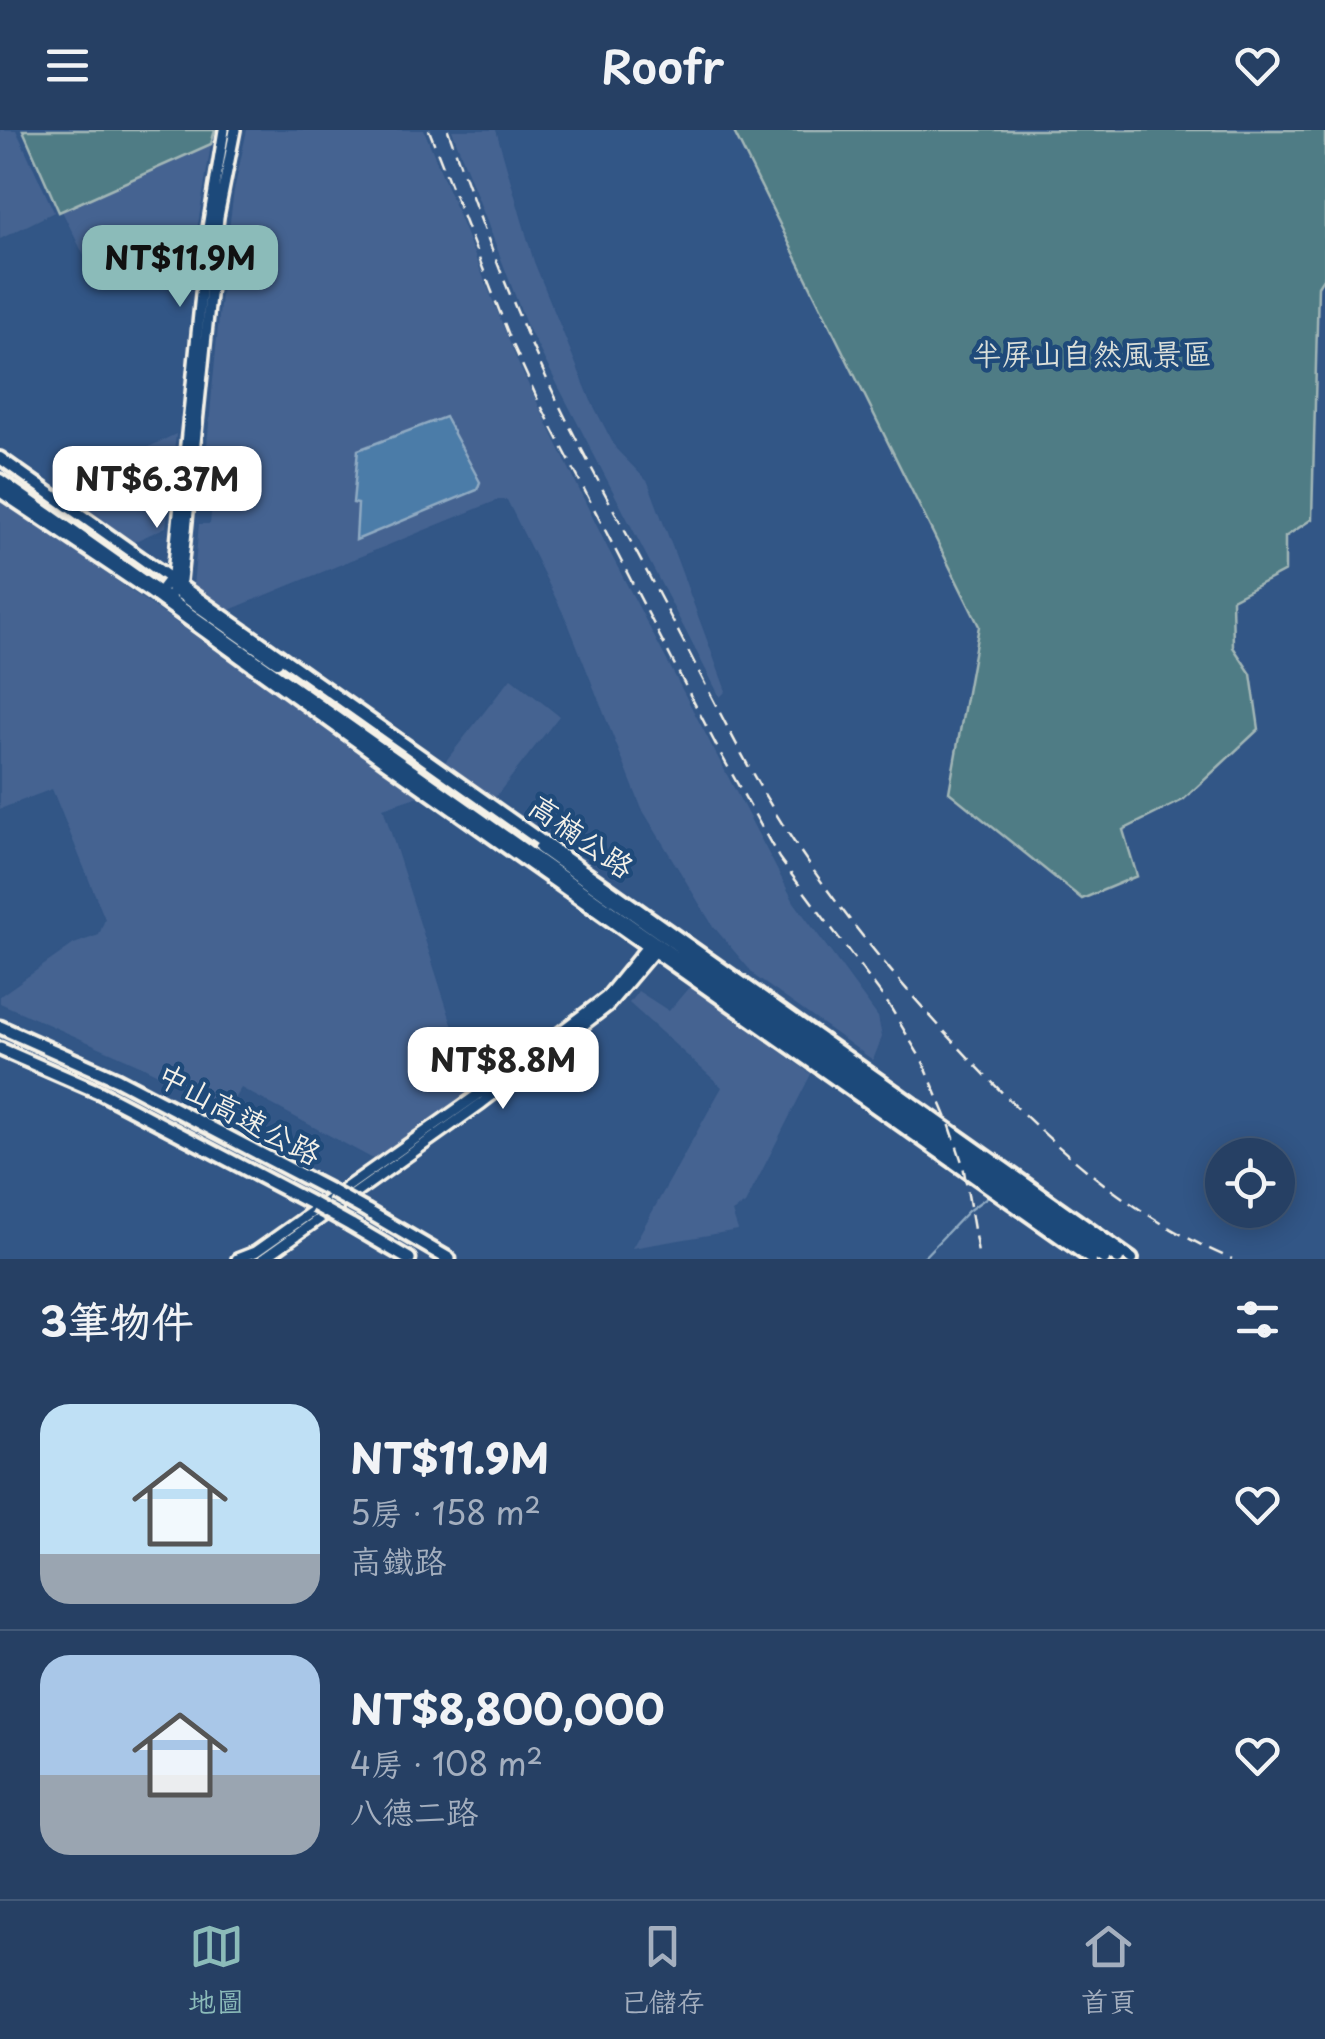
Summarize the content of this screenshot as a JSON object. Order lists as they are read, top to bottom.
{
  "streets": {
    "highway": ["中山高速公路"],
    "main road": ["高楠公路"]
  },
  "parks": ["半屏山自然風景區"],
  "page": {
    "header": "Roofr",
    "price": ["NT$11.9M", "NT$6.37M", "NT$8.8M"],
    "heading": "3筆物件",
    "list": [
      {
        "name": "NT$11.9M",
        "note": "5房 · 158 m² · 高鐵路"
      },
      {
        "name": "NT$8,800,000",
        "note": "4房 · 108 m² · 八德二路"
      }
    ],
    "tabs": ["地圖", "已儲存", "首頁"]
  }
}
